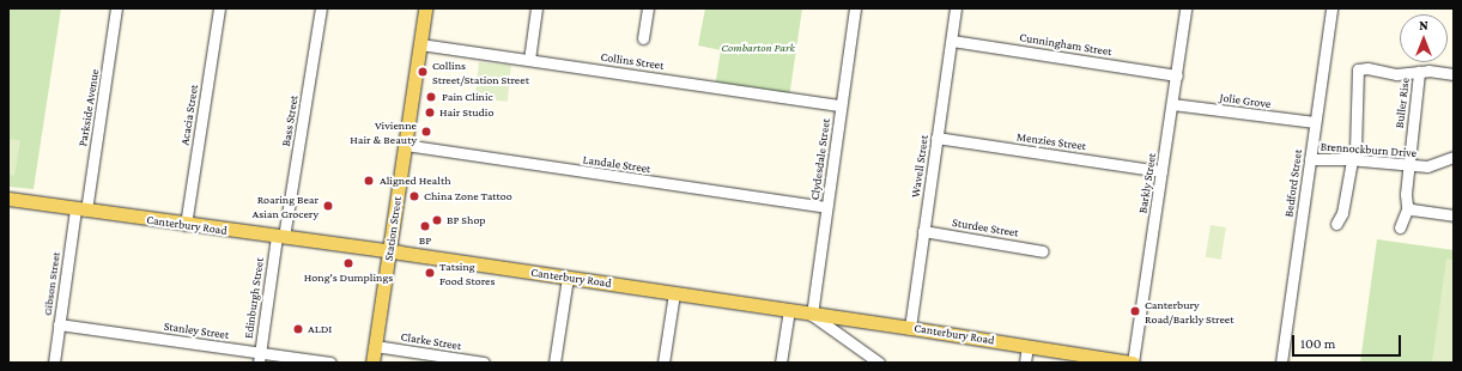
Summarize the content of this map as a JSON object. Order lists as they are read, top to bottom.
{
  "streets": {
    "main road": ["Canterbury Road", "Station Street"],
    "street": [
      "Cunningham Street",
      "Collins Street",
      "Jolie Grove",
      "Buller Rise",
      "Parkside Avenue",
      "Acacia Street",
      "Bass Street",
      "Menzies Street",
      "Brennockburn Drive",
      "Clydesdale Street",
      "Landale Street",
      "Wavell Street",
      "Barkly Street",
      "Bedford Street",
      "Sturdee Street",
      "Gibson Street",
      "Edinburgh Street",
      "Stanley Street",
      "Clarke Street"
    ]
  },
  "crossings": [
    ["Cunningham Street", "Wavell Street"],
    ["Cunningham Street", "Barkly Street"],
    ["Collins Street", "Clydesdale Street"],
    ["Collins Street", "Station Street"],
    ["Jolie Grove", "Barkly Street"],
    ["Jolie Grove", "Bedford Street"],
    ["Buller Rise", "Brennockburn Drive"],
    ["Parkside Avenue", "Canterbury Road"],
    ["Parkside Avenue", "Gibson Street"],
    ["Acacia Street", "Canterbury Road"],
    ["Bass Street", "Canterbury Road"],
    ["Bass Street", "Edinburgh Street"],
    ["Menzies Street", "Wavell Street"],
    ["Menzies Street", "Barkly Street"],
    ["Brennockburn Drive", "Bedford Street"],
    ["Clydesdale Street", "Landale Street"],
    ["Clydesdale Street", "Canterbury Road"],
    ["Landale Street", "Station Street"],
    ["Wavell Street", "Canterbury Road"],
    ["Wavell Street", "Sturdee Street"],
    ["Barkly Street", "Canterbury Road"],
    ["Canterbury Road", "Station Street"],
    ["Canterbury Road", "Gibson Street"],
    ["Canterbury Road", "Edinburgh Street"],
    ["Station Street", "Clarke Street"],
    ["Gibson Street", "Stanley Street"],
    ["Edinburgh Street", "Stanley Street"]
  ],
  "parks": ["Combarton Park"],
  "places": [
    "Collins Street/Station Street",
    "Pain Clinic",
    "Hair Studio",
    "Vivienne Hair & Beauty",
    "Aligned Health",
    "China Zone Tattoo",
    "Roaring Bear Asian Grocery",
    "BP Shop",
    "BP",
    "Hong's Dumplings",
    "Tatsing Food Stores",
    "Canterbury Road/Barkly Street",
    "ALDI"
  ],
  "scale_bar": "100 m",
  "north": "top"
}
